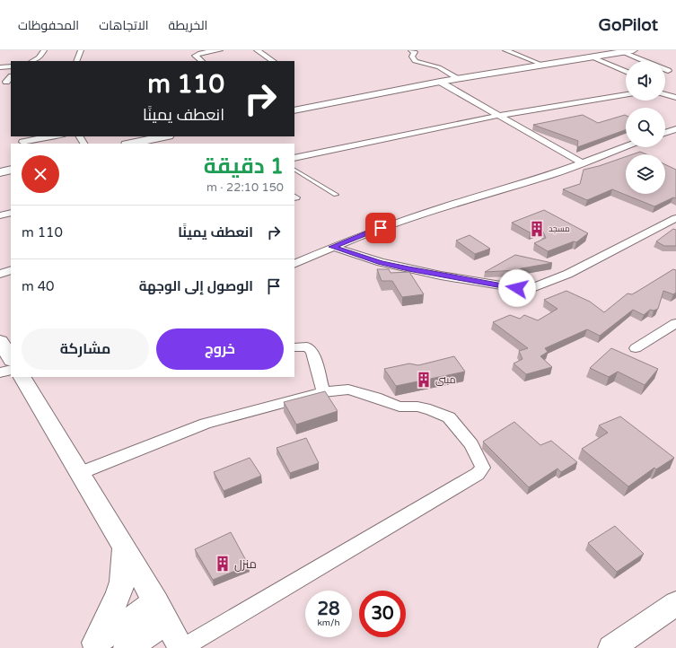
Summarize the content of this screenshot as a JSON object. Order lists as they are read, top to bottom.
{
  "places": {
    "building": ["مسجد", "مبنى", "منزل"]
  },
  "page": {
    "header": "GoPilot",
    "nav": ["الخريطة", "الاتجاهات", "المحفوظات"],
    "turn": ["110 m", "انعطف يمينًا"],
    "heading": ["1 دقيقة", "150 m · 22:10"],
    "list": [
      {
        "name": "انعطف يمينًا",
        "value": "110 m"
      },
      {
        "name": "الوصول إلى الوجهة",
        "value": "40 m"
      }
    ],
    "buttons": ["خروج", "مشاركة"],
    "speed": "28 km/h",
    "limit": "30"
  }
}
